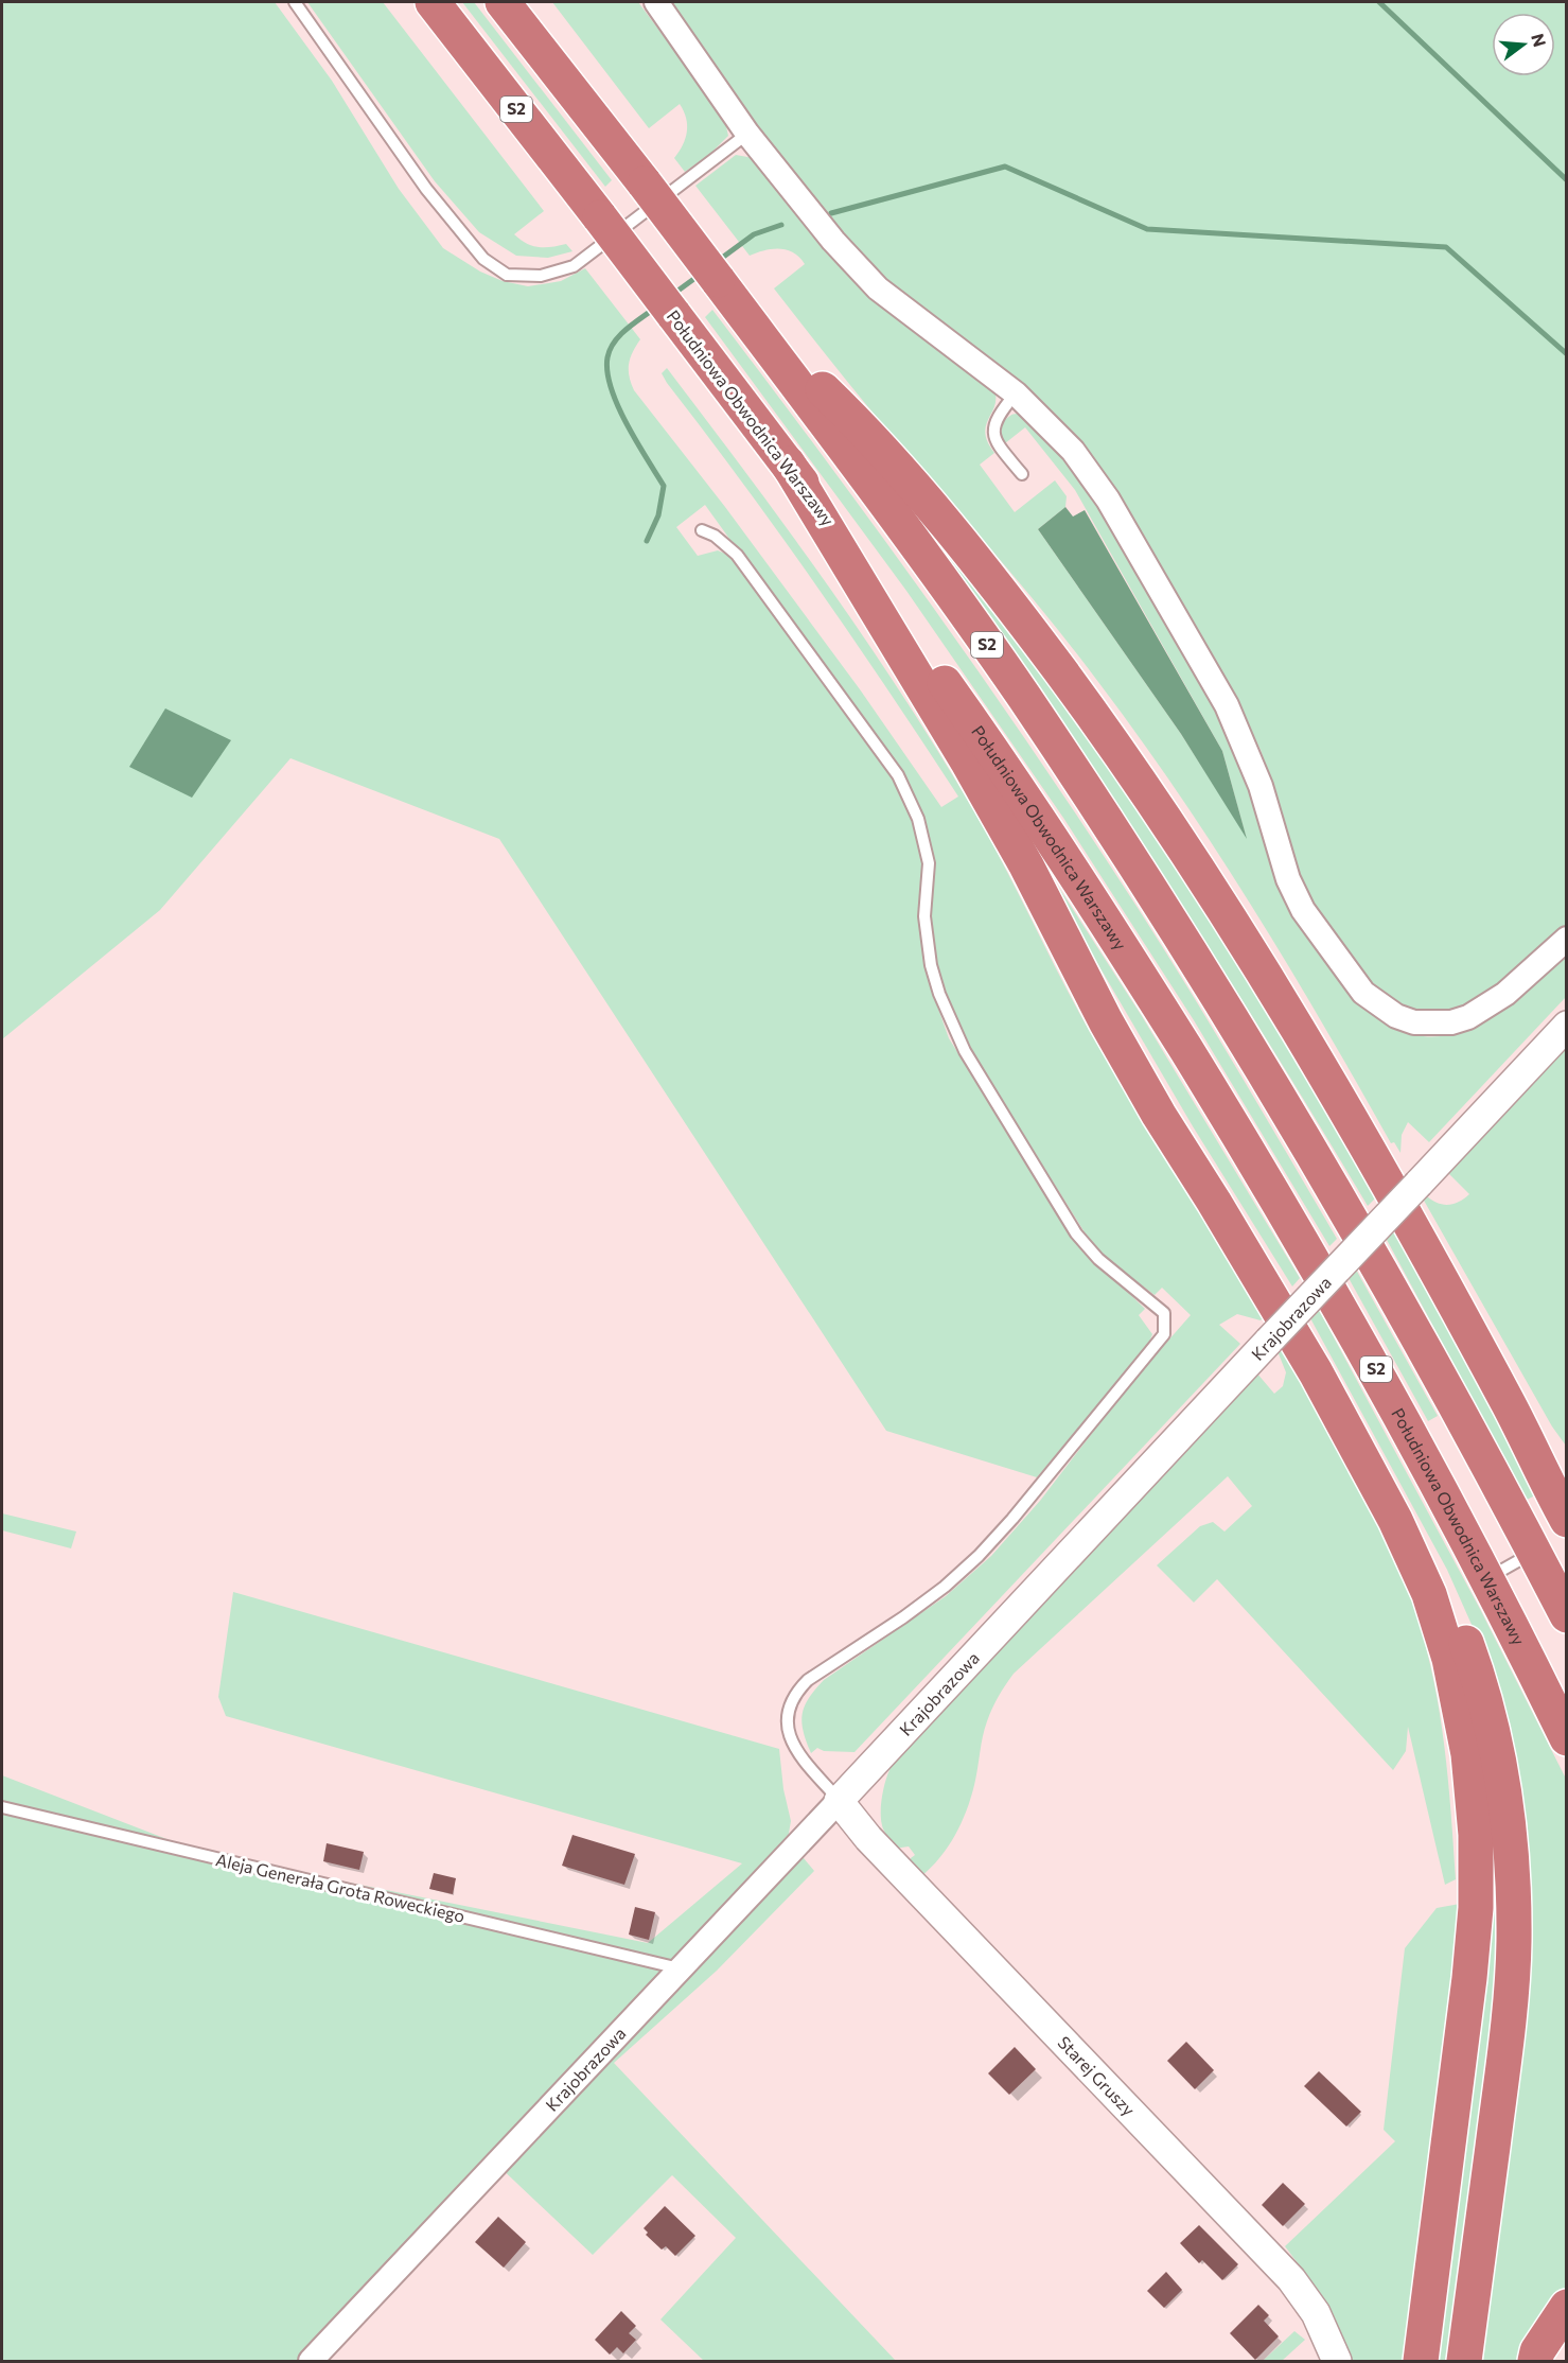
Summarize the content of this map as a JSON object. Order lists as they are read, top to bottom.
{
  "streets": {
    "highway": ["S2", "Południowa Obwodnica Warszawy"],
    "street": ["Krajobrazowa", "Starej Gruszy"],
    "lane": ["Aleja Generała Grota Roweckiego"]
  },
  "crossings": [
    ["Krajobrazowa", "Aleja Generała Grota Roweckiego"],
    ["Krajobrazowa", "Starej Gruszy"]
  ],
  "north": "right"
}
